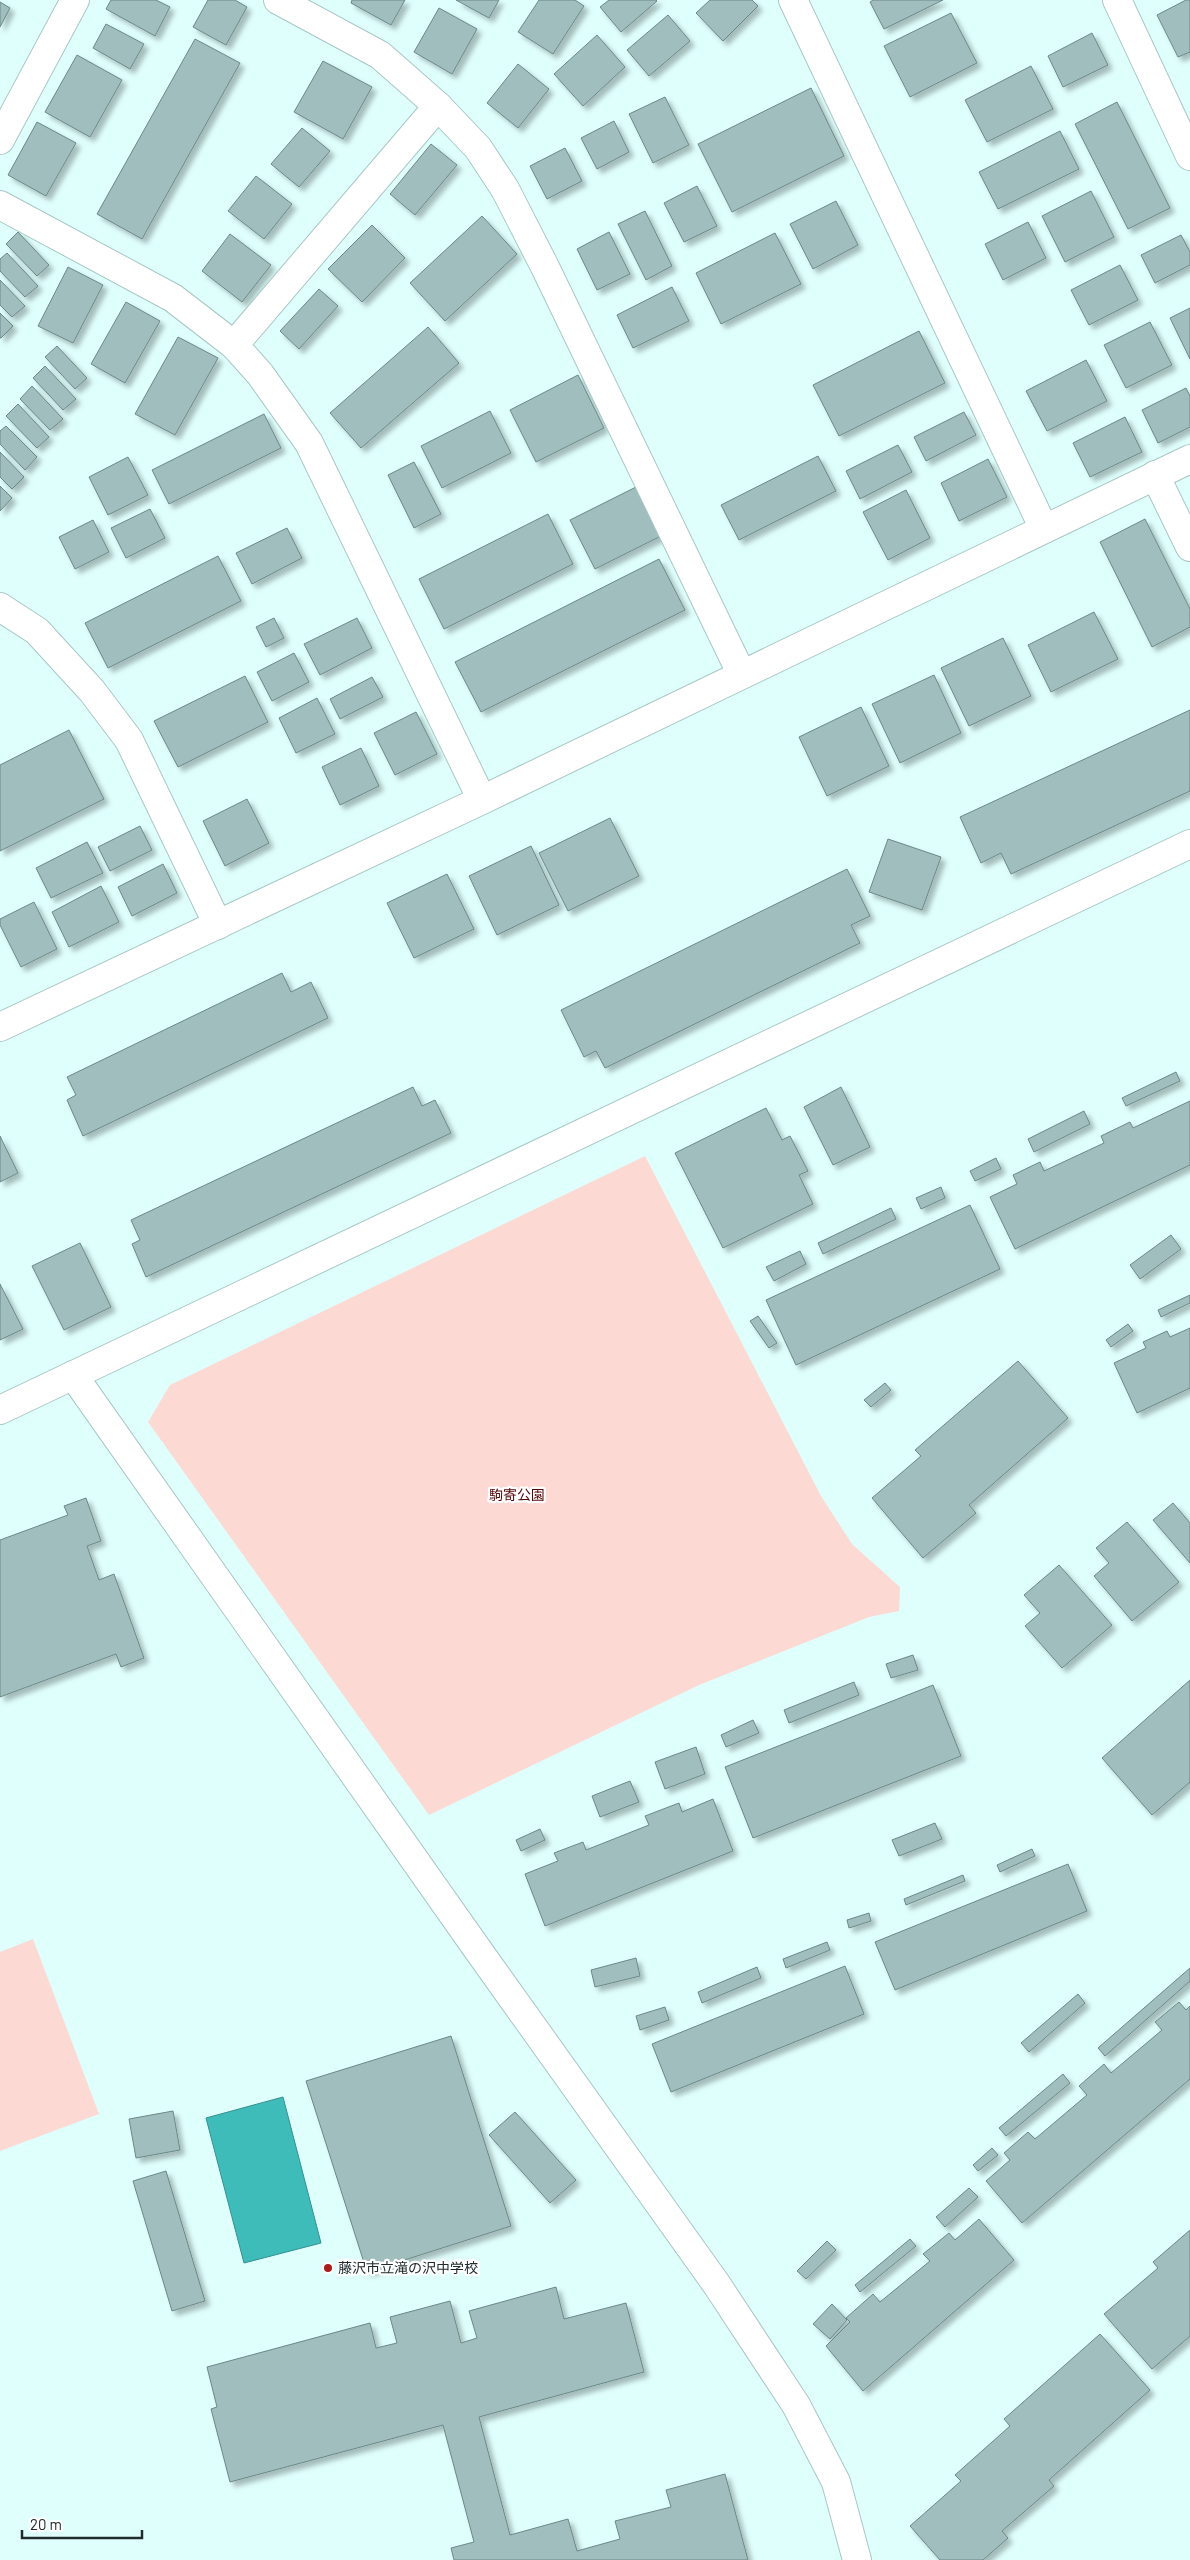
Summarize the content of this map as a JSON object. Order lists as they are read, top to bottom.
{
  "parks": ["駒寄公園"],
  "places": ["藤沢市立滝の沢中学校"],
  "scale_bar": "20 m"
}
